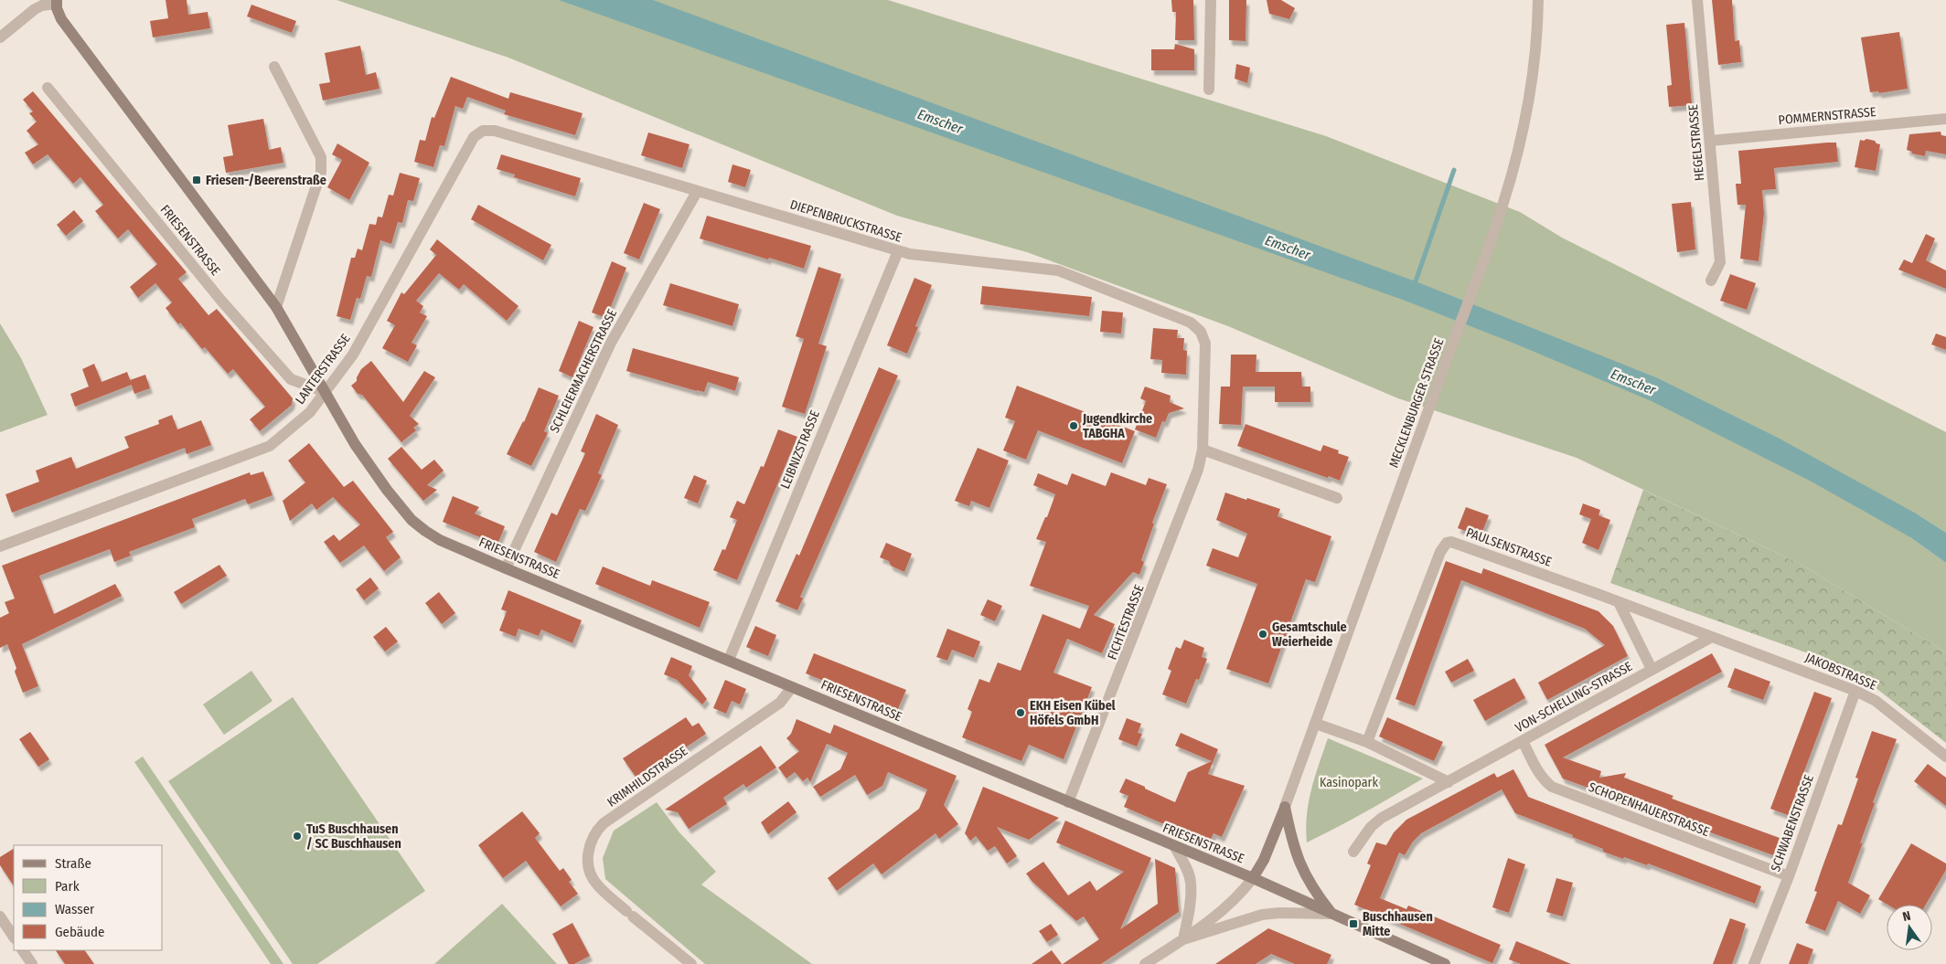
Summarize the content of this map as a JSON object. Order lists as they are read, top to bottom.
{
  "streets": {
    "main road": ["FRIESENSTRASSE", "MECKLENBURGER STRASSE"],
    "street": [
      "POMMERNSTRASSE",
      "HEGELSTRASSE",
      "DIEPENBRUCKSTRASSE",
      "LANTERSTRASSE",
      "SCHLEIERMACHERSTRASSE",
      "LEIBNIZSTRASSE",
      "PAULSENSTRASSE",
      "FICHTESTRASSE",
      "JAKOBSTRASSE",
      "VON-SCHELLING-STRASSE",
      "KRIMHILDSTRASSE",
      "SCHOPENHAUERSTRASSE",
      "SCHWABENSTRASSE"
    ]
  },
  "crossings": [
    ["POMMERNSTRASSE", "HEGELSTRASSE"],
    ["DIEPENBRUCKSTRASSE", "LANTERSTRASSE"],
    ["DIEPENBRUCKSTRASSE", "SCHLEIERMACHERSTRASSE"],
    ["DIEPENBRUCKSTRASSE", "LEIBNIZSTRASSE"],
    ["DIEPENBRUCKSTRASSE", "FICHTESTRASSE"],
    ["FRIESENSTRASSE", "LANTERSTRASSE"],
    ["FRIESENSTRASSE", "SCHLEIERMACHERSTRASSE"],
    ["FRIESENSTRASSE", "MECKLENBURGER STRASSE"],
    ["FRIESENSTRASSE", "LEIBNIZSTRASSE"],
    ["FRIESENSTRASSE", "FICHTESTRASSE"],
    ["FRIESENSTRASSE", "KRIMHILDSTRASSE"],
    ["PAULSENSTRASSE", "JAKOBSTRASSE"],
    ["PAULSENSTRASSE", "VON-SCHELLING-STRASSE"],
    ["JAKOBSTRASSE", "VON-SCHELLING-STRASSE"],
    ["JAKOBSTRASSE", "SCHWABENSTRASSE"],
    ["VON-SCHELLING-STRASSE", "SCHOPENHAUERSTRASSE"],
    ["SCHOPENHAUERSTRASSE", "SCHWABENSTRASSE"]
  ],
  "water": ["Emscher"],
  "parks": ["Kasinopark"],
  "places": {
    "transit": ["Friesen-/Beerenstraße", "Buschhausen Mitte"],
    "other": [
      "Jugendkirche TABGHA",
      "Gesamtschule Weierheide",
      "EKH Eisen Kübel Höfels GmbH",
      "TuS Buschhausen / SC Buschhausen"
    ]
  },
  "legend": [
    "Straße",
    "Park",
    "Wasser",
    "Gebäude"
  ],
  "north": "top"
}
